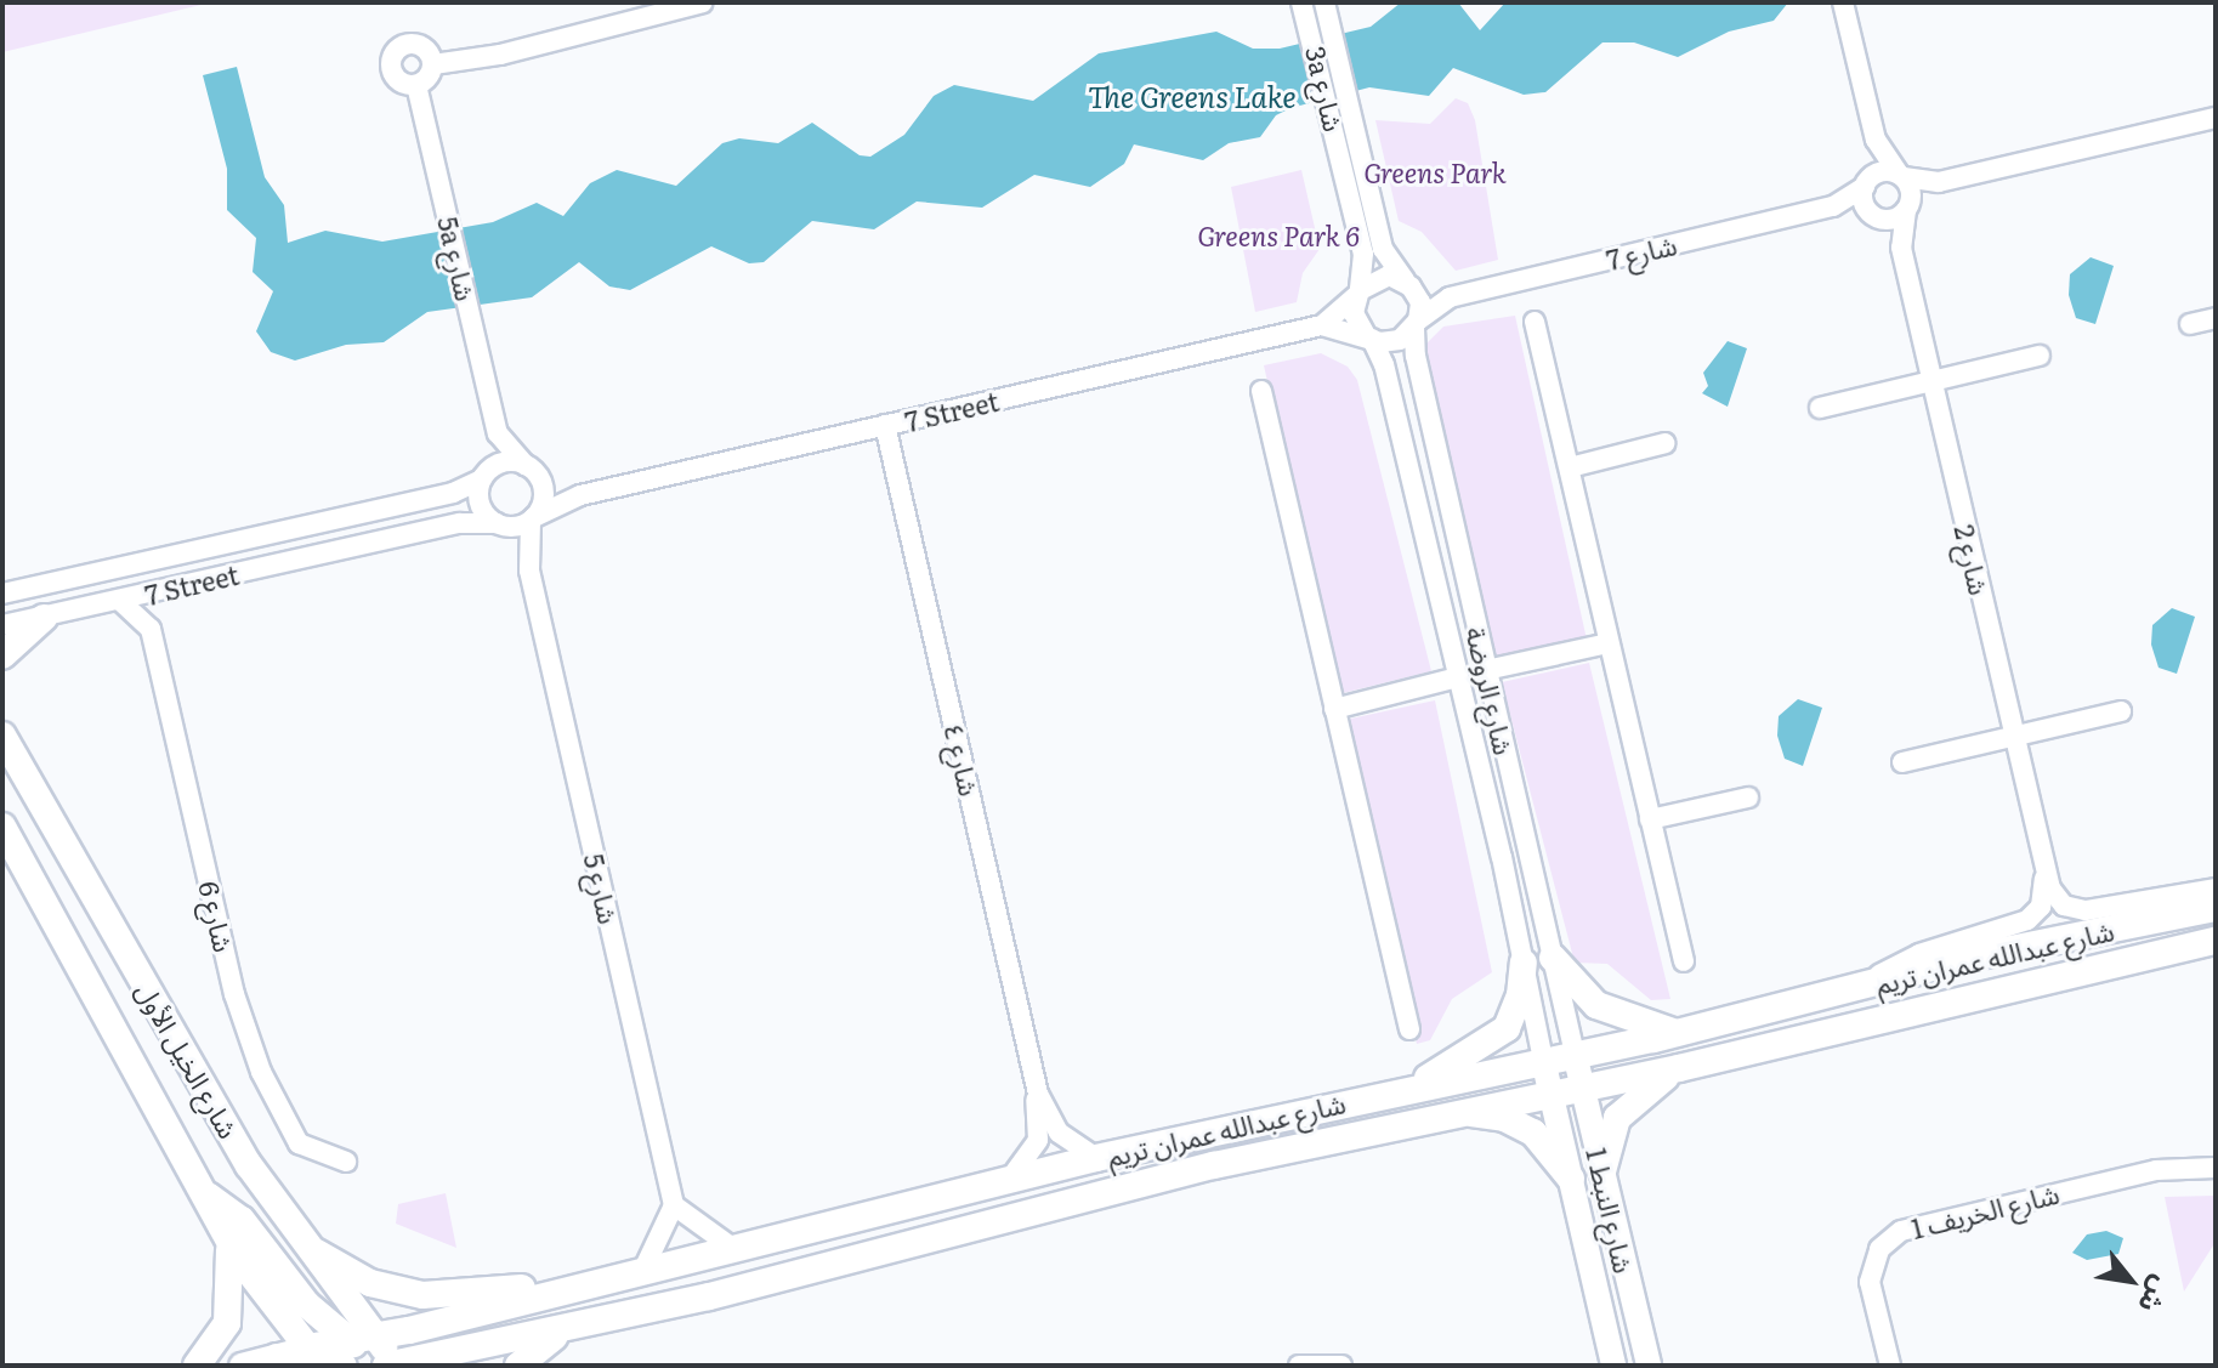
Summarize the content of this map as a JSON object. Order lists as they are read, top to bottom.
{
  "streets": {
    "main road": ["شارع عبدالله عمران تريم", "شارع الخيل الأول"],
    "street": [
      "3a شارع",
      "شارع 7",
      "5a شارع",
      "7 Street",
      "شارع 2",
      "شارع الروضة",
      "شارع ٤",
      "شارع 5",
      "شارع 6",
      "شارع النبط 1",
      "شارع الخريف 1"
    ]
  },
  "crossings": [
    ["3a شارع", "شارع 7"],
    ["3a شارع", "شارع الروضة"],
    ["شارع 7", "شارع 2"],
    ["شارع 7", "شارع الروضة"],
    ["5a شارع", "7 Street"],
    ["5a شارع", "شارع 5"],
    ["7 Street", "شارع ٤"],
    ["7 Street", "شارع 5"],
    ["شارع الروضة", "شارع عبدالله عمران تريم"],
    ["شارع الروضة", "شارع النبط 1"],
    ["شارع ٤", "شارع عبدالله عمران تريم"],
    ["شارع عبدالله عمران تريم", "شارع الخيل الأول"],
    ["شارع عبدالله عمران تريم", "شارع النبط 1"]
  ],
  "water": ["The Greens Lake"],
  "parks": ["Greens Park", "Greens Park 6"],
  "north": "bottom right"
}
